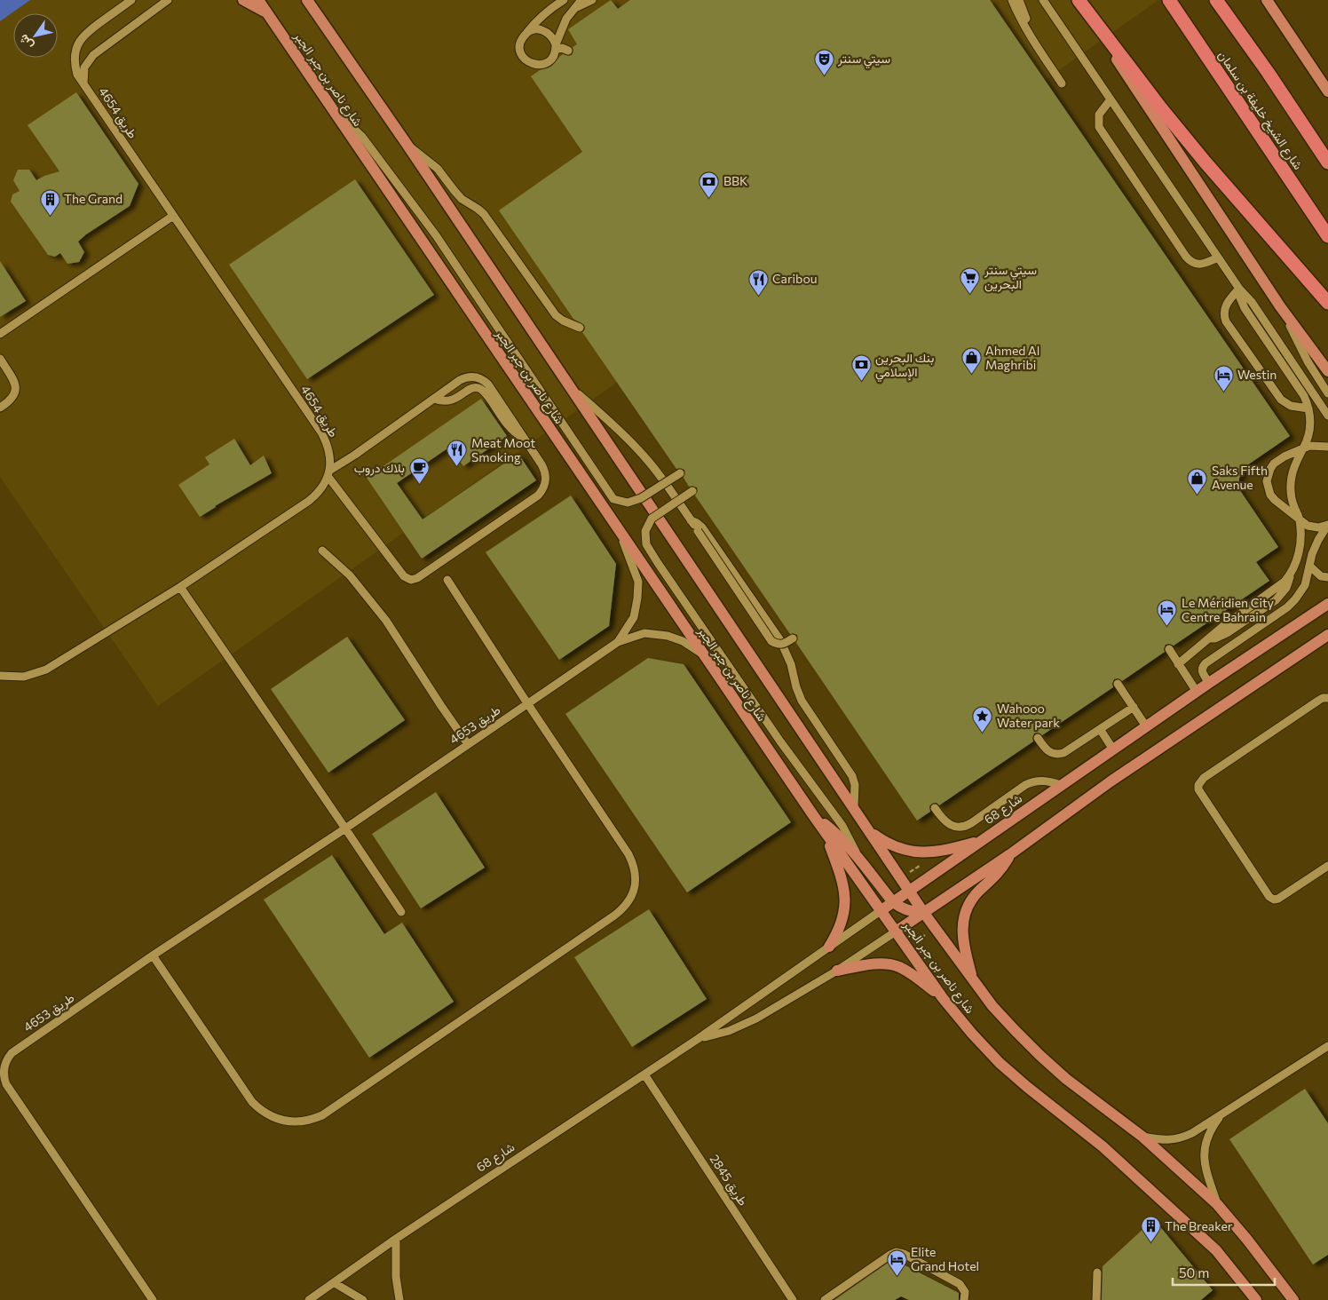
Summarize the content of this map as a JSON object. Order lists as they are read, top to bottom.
{
  "streets": {
    "highway": ["شارع الشيخ خليفة بن سلمان"],
    "main road": ["شارع ناصر بن جبر الجبر", "شارع 68"],
    "street": ["طريق 4654", "طريق 4653", "طريق 2845"]
  },
  "crossings": [
    ["شارع ناصر بن جبر الجبر", "طريق 4653"],
    ["شارع ناصر بن جبر الجبر", "شارع 68"],
    ["شارع 68", "طريق 2845"]
  ],
  "places": {
    "theatre": ["سيتي سنتر"],
    "bank": ["BBK", "بنك البحرين الإسلامي"],
    "building": ["The Grand", "The Breaker"],
    "supermarket": ["سيتي سنتر البحرين"],
    "restaurant": ["Caribou", "Meat Moot Smoking"],
    "shop": ["Ahmed Al Maghribi", "Saks Fifth Avenue"],
    "hotel": ["Westin", "Le Méridien City Centre Bahrain", "Elite Grand Hotel"],
    "cafe": ["بلاك دروب"],
    "place": ["Wahooo Water park"]
  },
  "scale_bar": "50 m",
  "north": "bottom left"
}
